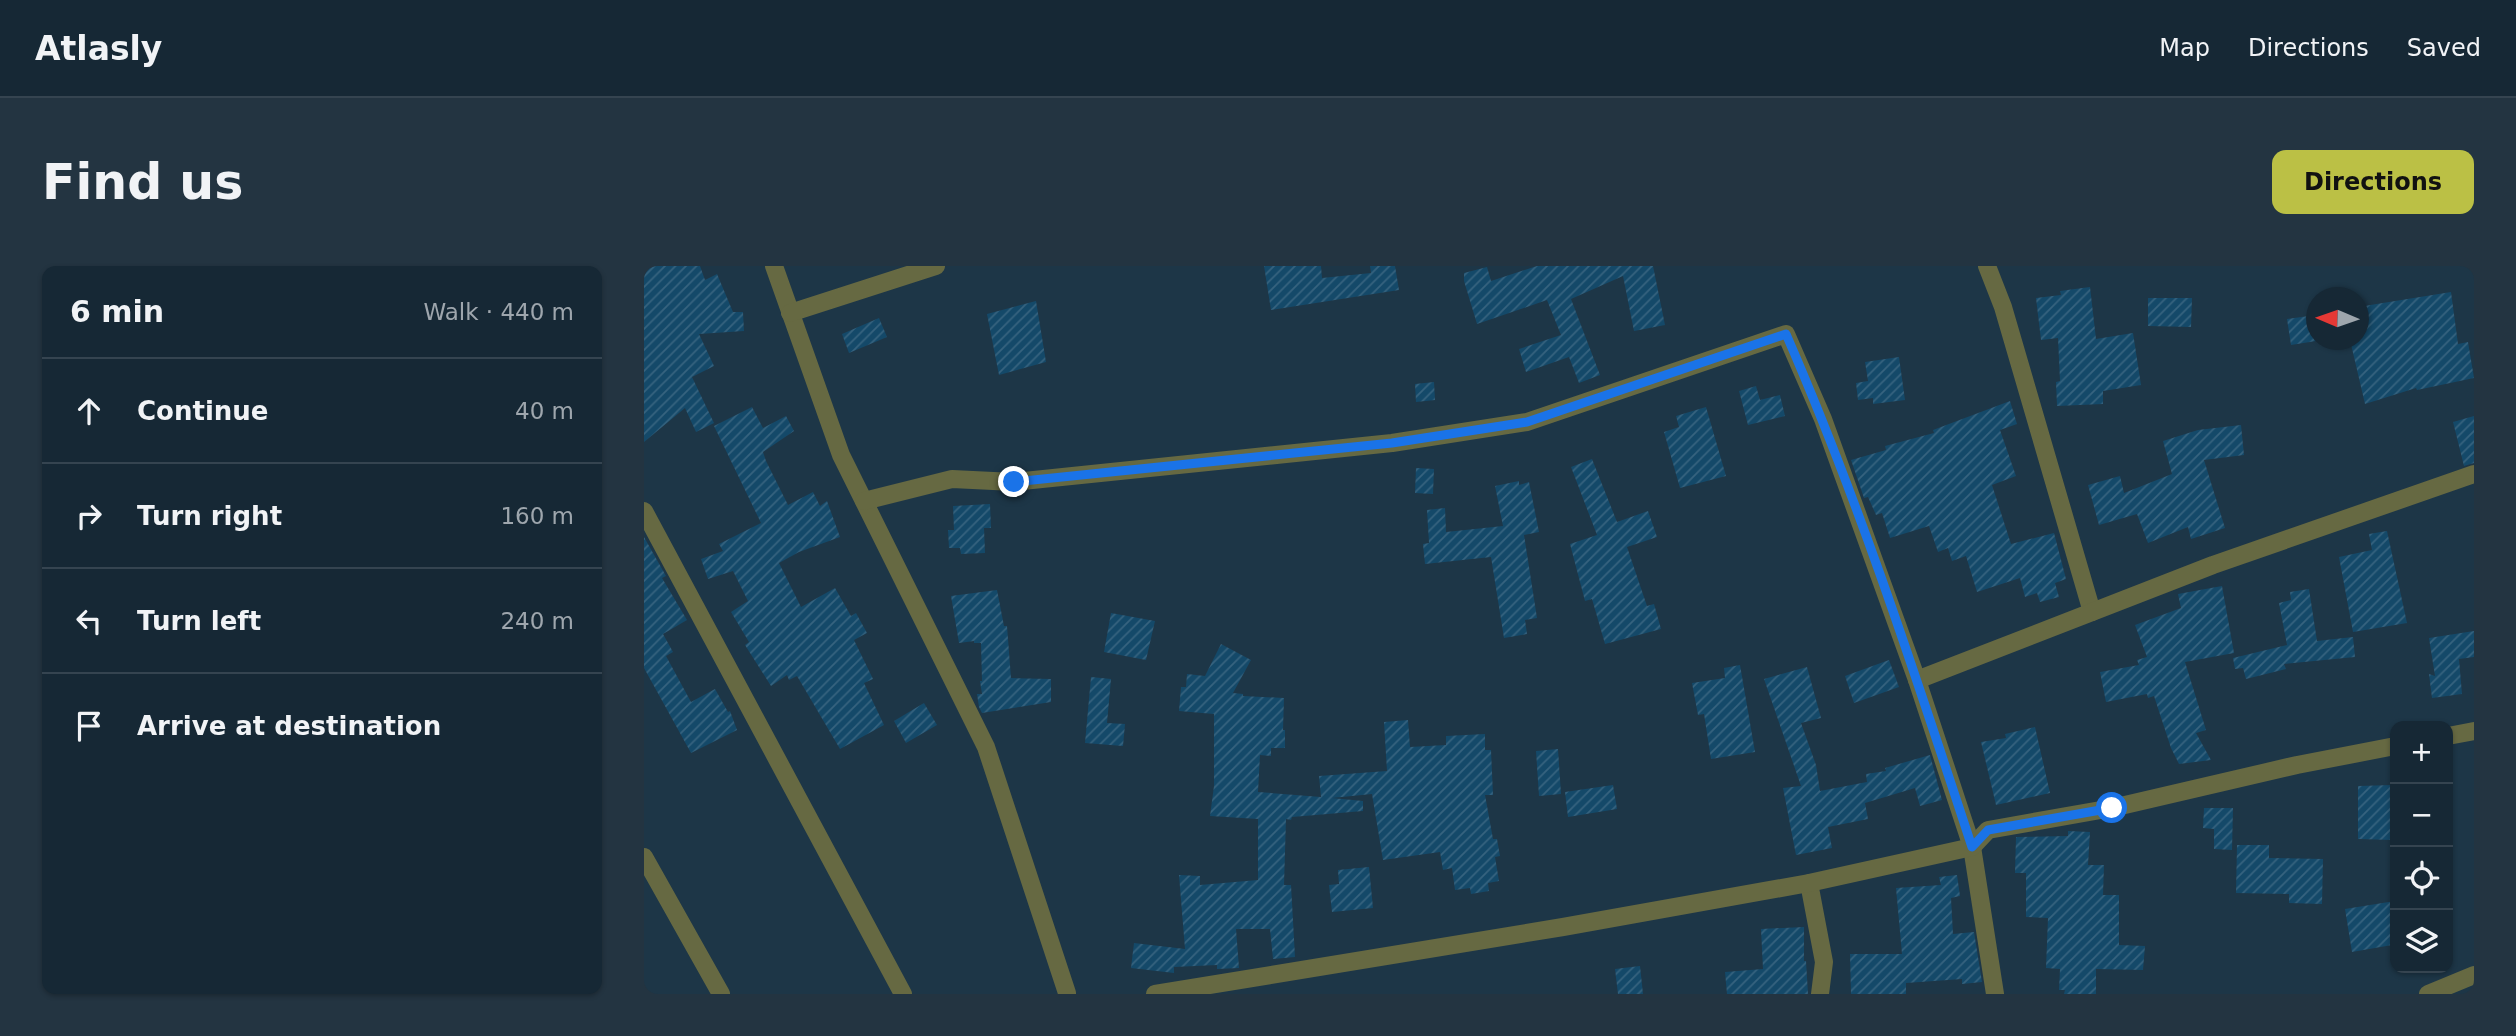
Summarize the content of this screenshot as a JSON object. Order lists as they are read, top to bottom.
{
  "north": "left",
  "page": {
    "header": "Atlasly",
    "nav": ["Map", "Directions", "Saved"],
    "buttons": "Directions",
    "title": "Find us",
    "heading": ["6 min", "Walk · 440 m"],
    "list": [
      ["Continue", "40 m"],
      ["Turn right", "160 m"],
      ["Turn left", "240 m"],
      "Arrive at destination"
    ],
    "map_buttons": ["+", "−"]
  }
}
